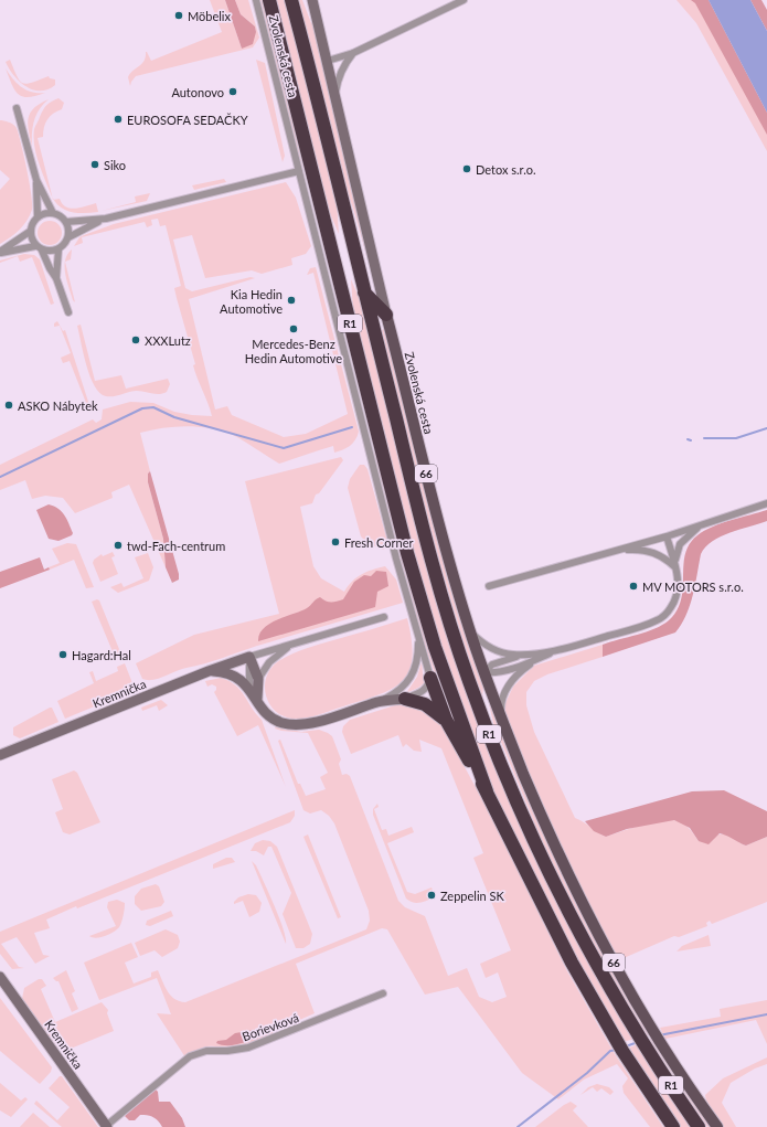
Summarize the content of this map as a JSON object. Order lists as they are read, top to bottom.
{
  "streets": {
    "highway": ["R1"],
    "main road": ["Zvolenská cesta", "66", "Kremnička"],
    "street": ["Borievková"]
  },
  "crossings": [
    ["Zvolenská cesta", "66"],
    ["Zvolenská cesta", "Kremnička"],
    ["Kremnička", "Borievková"]
  ],
  "places": [
    "Möbelix",
    "Autonovo",
    "EUROSOFA SEDAČKY",
    "Siko",
    "Detox s.r.o.",
    "Kia Hedin Automotive",
    "Mercedes-Benz Hedin Automotive",
    "XXXLutz",
    "ASKO Nábytek",
    "Fresh Corner",
    "twd-Fach-centrum",
    "MV MOTORS s.r.o.",
    "Hagard:Hal",
    "Zeppelin SK"
  ]
}
